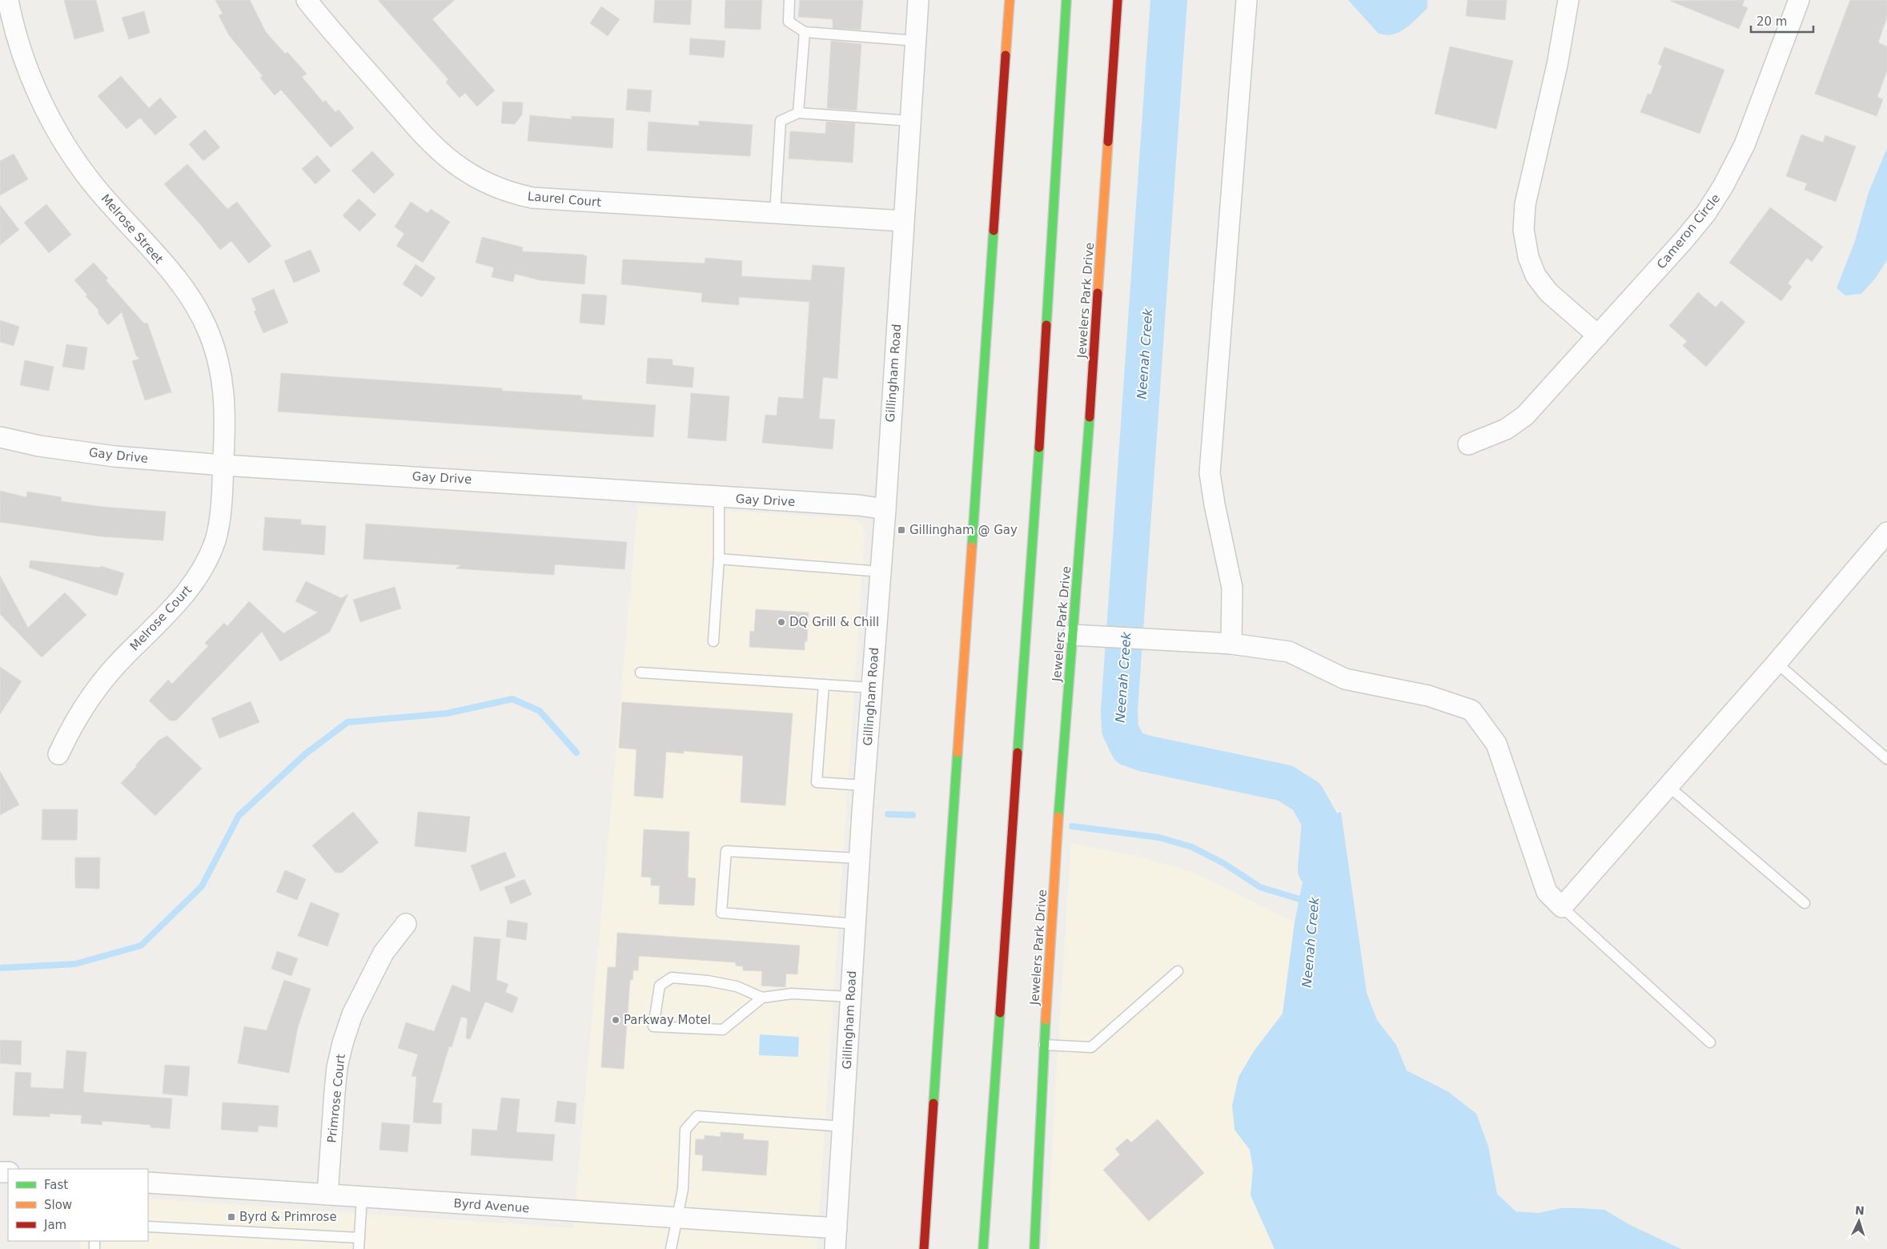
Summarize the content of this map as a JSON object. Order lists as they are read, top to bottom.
{
  "streets": {
    "main road": ["Jewelers Park Drive"],
    "street": [
      "Laurel Court",
      "Melrose Street",
      "Cameron Circle",
      "Gillingham Road",
      "Gay Drive",
      "Melrose Court",
      "Primrose Court",
      "Byrd Avenue"
    ]
  },
  "crossings": [
    ["Laurel Court", "Gillingham Road"],
    ["Melrose Street", "Gay Drive"],
    ["Melrose Street", "Melrose Court"],
    ["Gillingham Road", "Gay Drive"],
    ["Gillingham Road", "Byrd Avenue"],
    ["Gay Drive", "Melrose Court"],
    ["Primrose Court", "Byrd Avenue"]
  ],
  "water": ["Neenah Creek"],
  "places": {
    "transit": ["Gillingham @ Gay", "Byrd & Primrose"],
    "other": ["DQ Grill & Chill", "Parkway Motel"]
  },
  "legend": ["Fast", "Slow", "Jam"],
  "scale_bar": "20 m",
  "north": "top"
}
